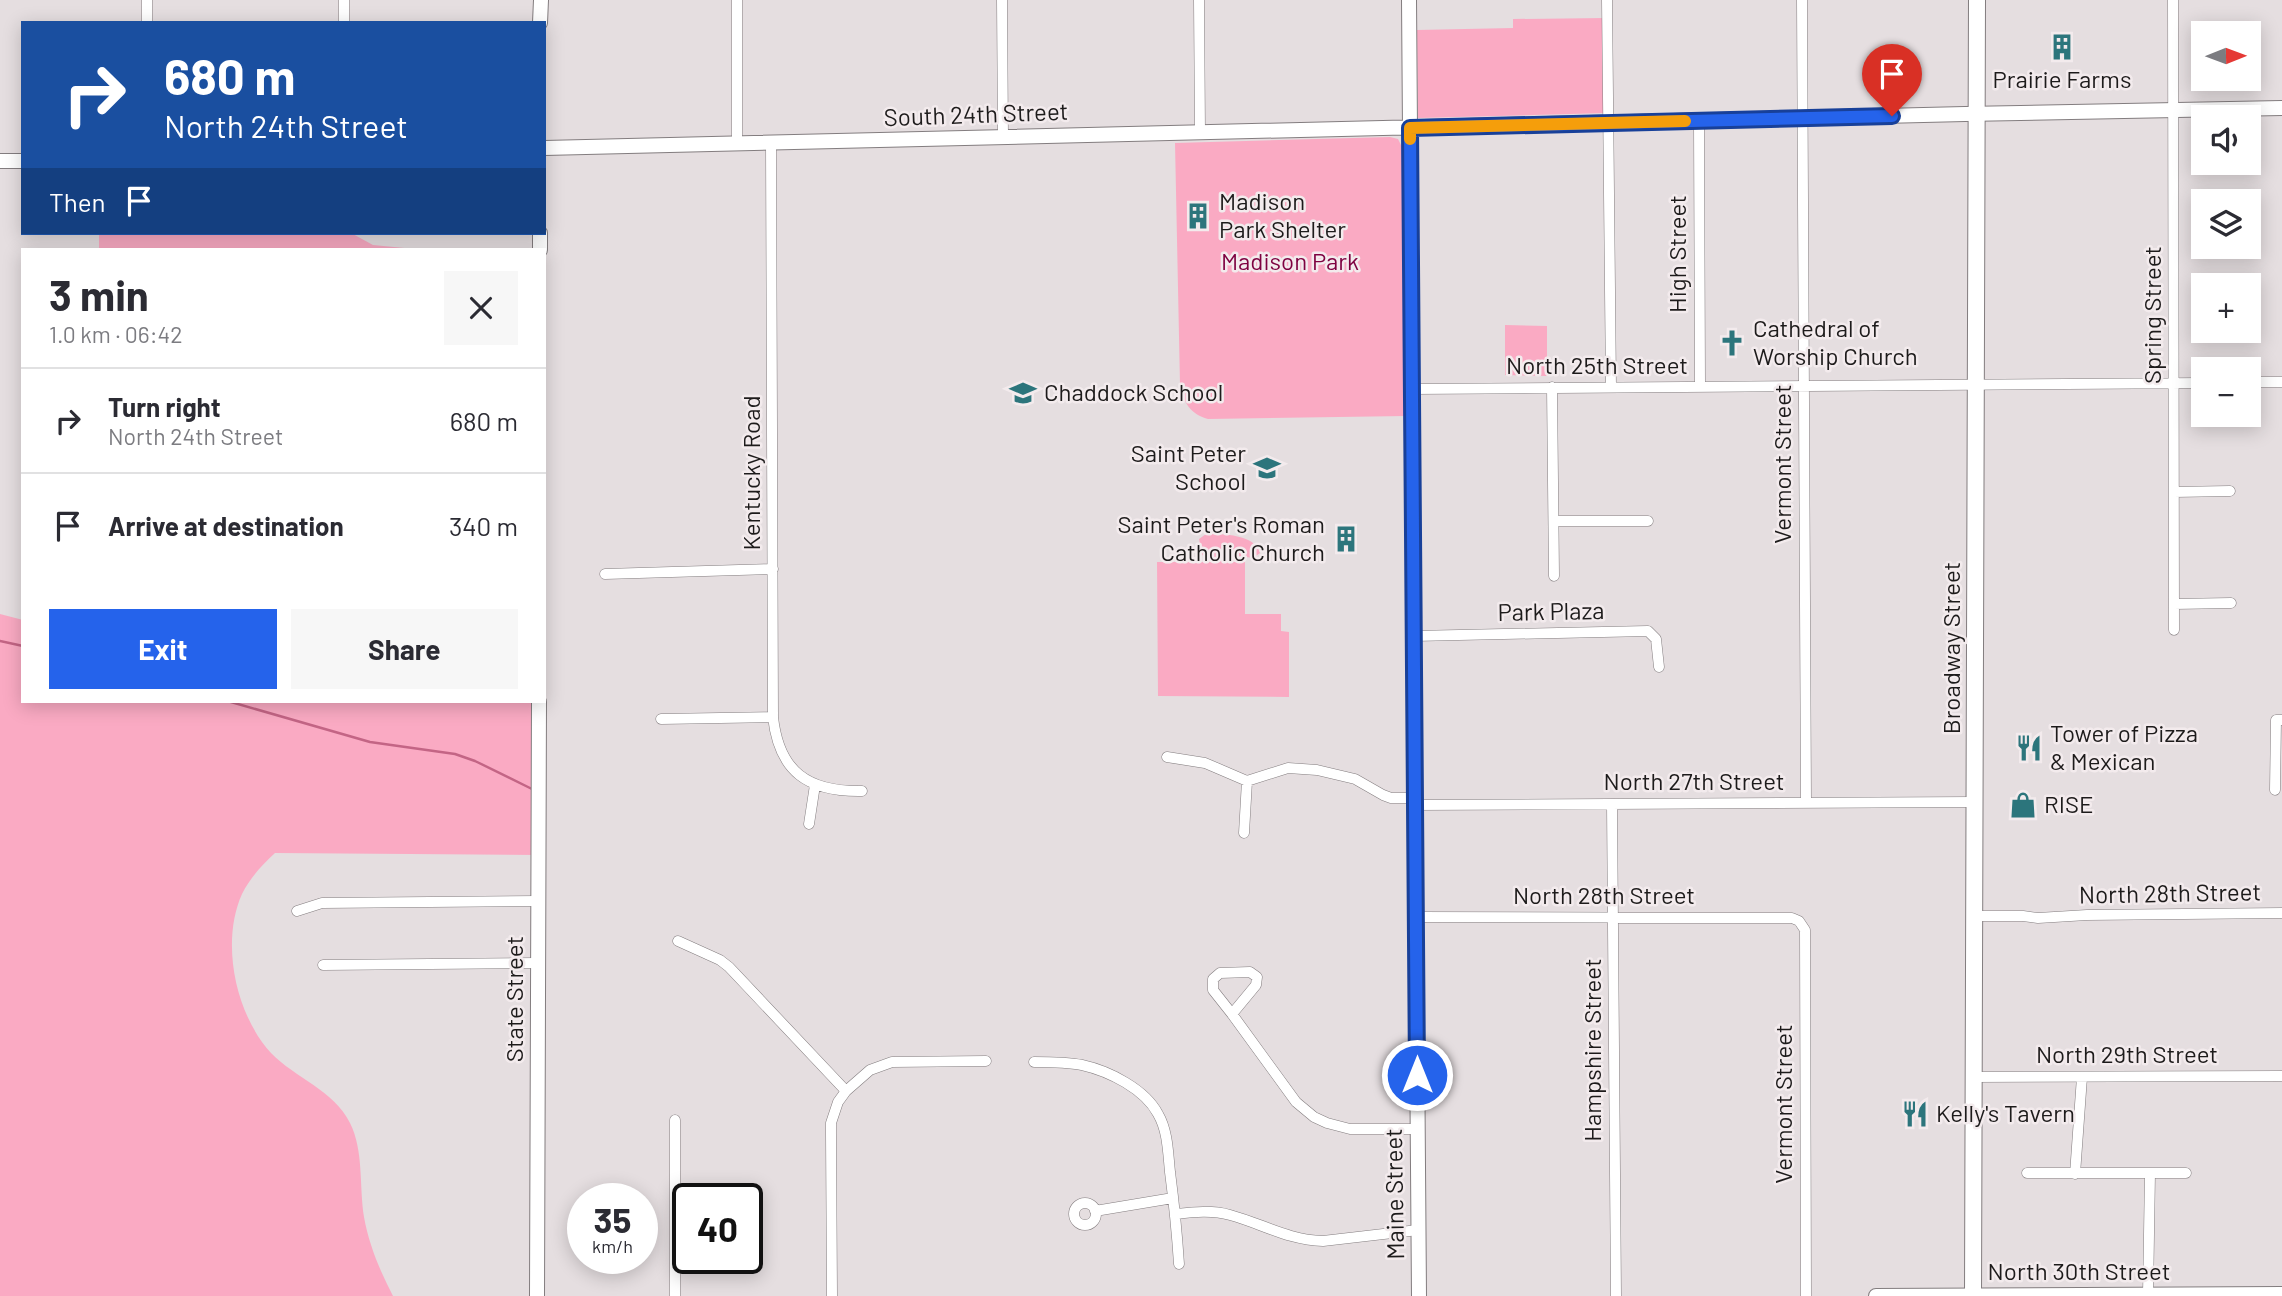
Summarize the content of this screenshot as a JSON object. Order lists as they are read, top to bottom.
{
  "streets": {
    "main road": [
      "South 24th Street",
      "Broadway Street",
      "State Street",
      "Maine Street",
      "North 30th Street"
    ],
    "street": [
      "High Street",
      "Spring Street",
      "North 25th Street",
      "Vermont Street",
      "Kentucky Road",
      "Park Plaza",
      "North 27th Street",
      "North 28th Street",
      "Hampshire Street",
      "North 29th Street"
    ]
  },
  "crossings": [
    ["South 24th Street", "High Street"],
    ["South 24th Street", "Spring Street"],
    ["South 24th Street", "Vermont Street"],
    ["South 24th Street", "Kentucky Road"],
    ["South 24th Street", "Broadway Street"],
    ["South 24th Street", "Maine Street"],
    ["High Street", "North 25th Street"],
    ["Spring Street", "North 25th Street"],
    ["North 25th Street", "Vermont Street"],
    ["North 25th Street", "Broadway Street"],
    ["North 25th Street", "Maine Street"],
    ["Vermont Street", "North 27th Street"],
    ["Vermont Street", "North 28th Street"],
    ["Park Plaza", "Maine Street"],
    ["Broadway Street", "North 27th Street"],
    ["Broadway Street", "North 28th Street"],
    ["Broadway Street", "North 29th Street"],
    ["Broadway Street", "North 30th Street"],
    ["North 27th Street", "Hampshire Street"],
    ["North 27th Street", "Maine Street"],
    ["North 28th Street", "Hampshire Street"],
    ["North 28th Street", "Maine Street"]
  ],
  "parks": ["Madison Park"],
  "places": {
    "building": ["Prairie Farms", "Madison Park Shelter", "Saint Peter's Roman Catholic Church"],
    "church": ["Cathedral of Worship Church"],
    "school or university": ["Chaddock School", "Saint Peter School"],
    "restaurant": ["Tower of Pizza & Mexican", "Kelly's Tavern"],
    "shop": ["RISE"]
  },
  "north": "right",
  "page": {
    "map_buttons": ["+", "−"],
    "turn": ["680 m", "North 24th Street"],
    "then": "Then",
    "heading": ["3 min", "1.0 km · 06:42"],
    "list": [
      {
        "name": "Turn right",
        "note": "North 24th Street",
        "value": "680 m"
      },
      {
        "name": "Arrive at destination",
        "value": "340 m"
      }
    ],
    "buttons": ["Exit", "Share"],
    "speed": "35 km/h",
    "limit": "40"
  }
}
